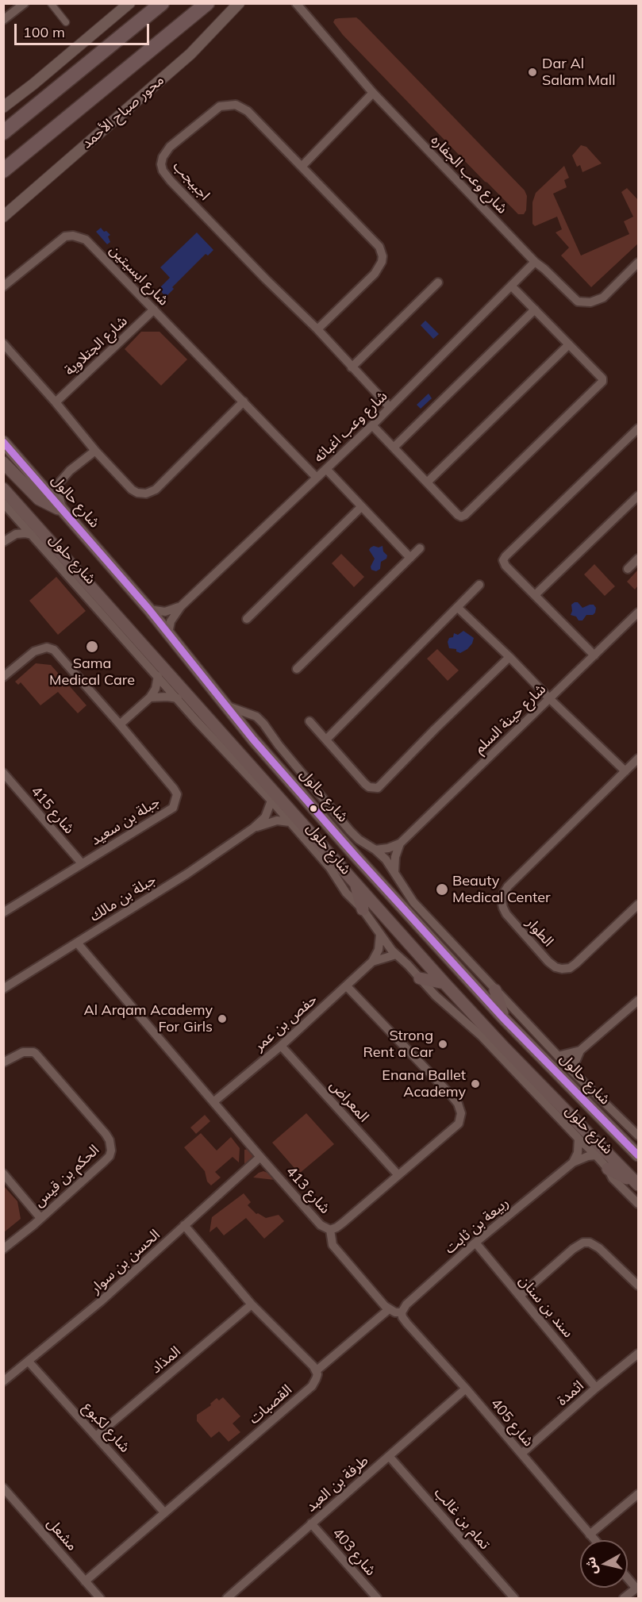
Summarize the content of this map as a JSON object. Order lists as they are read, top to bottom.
{
  "streets": {
    "highway": ["محور صباح الأحمد"],
    "main road": ["شارع حالول"],
    "street": [
      "شارع وعب الجفاره",
      "اجبيجب",
      "شارع ابسيتين",
      "شارع الجتلاوية",
      "شارع وعب اغباثه",
      "شارع حلول",
      "شارع حينة السلم",
      "شارع 415",
      "جبلة بن سعيد",
      "جبلة بن مالك",
      "الطوار",
      "حفص بن عمر",
      "المعراض",
      "الحكم بن قيس",
      "شارع 413",
      "ربيعة بن ثابت",
      "الحسن بن سوار",
      "سند بن سنان",
      "المذاد",
      "اثمدة",
      "القصبات",
      "شارع 405",
      "شارع لكبوع",
      "طرفة بن العبد",
      "تمام بن غالب",
      "مشعل",
      "شارع 403"
    ]
  },
  "crossings": [
    ["شارع وعب الجفاره", "شارع وعب اغباثه"],
    ["اجبيجب", "شارع وعب اغباثه"],
    ["شارع ابسيتين", "شارع الجتلاوية"],
    ["شارع ابسيتين", "شارع وعب اغباثه"],
    ["شارع وعب اغباثه", "شارع حالول"],
    ["شارع حالول", "شارع حلول"],
    ["شارع حلول", "شارع حينة السلم"],
    ["شارع حلول", "جبلة بن مالك"],
    ["شارع حلول", "حفص بن عمر"],
    ["شارع حلول", "ربيعة بن ثابت"],
    ["شارع 415", "جبلة بن سعيد"],
    ["جبلة بن مالك", "شارع 413"],
    ["حفص بن عمر", "المعراض"],
    ["حفص بن عمر", "شارع 413"],
    ["المعراض", "شارع 413"],
    ["شارع 413", "الحسن بن سوار"],
    ["ربيعة بن ثابت", "سند بن سنان"],
    ["ربيعة بن ثابت", "شارع 405"],
    ["الحسن بن سوار", "شارع لكبوع"],
    ["سند بن سنان", "اثمدة"],
    ["المذاد", "شارع لكبوع"],
    ["اثمدة", "شارع 405"],
    ["القصبات", "شارع لكبوع"],
    ["القصبات", "مشعل"],
    ["شارع 405", "طرفة بن العبد"],
    ["طرفة بن العبد", "تمام بن غالب"],
    ["طرفة بن العبد", "شارع 403"]
  ],
  "places": [
    "Dar Al Salam Mall",
    "Sama Medical Care",
    "Beauty Medical Center",
    "Al Arqam Academy For Girls",
    "Strong Rent a Car",
    "Enana Ballet Academy"
  ],
  "scale_bar": "100 m",
  "north": "left"
}
